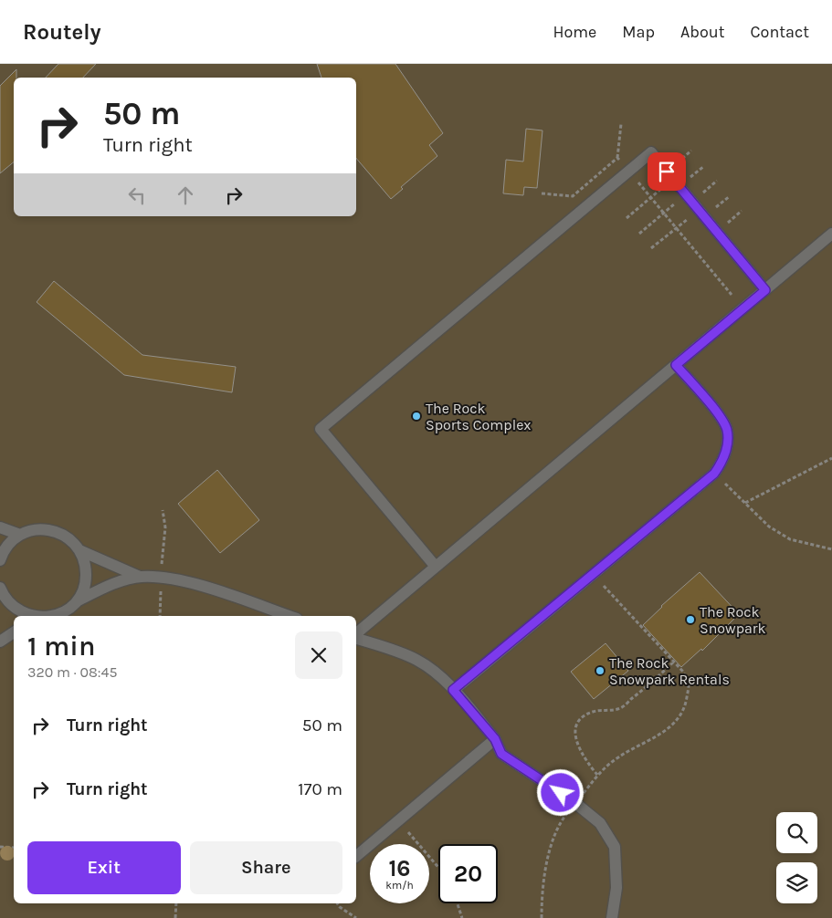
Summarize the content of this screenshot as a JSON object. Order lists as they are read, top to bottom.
{
  "places": ["The Rock Sports Complex", "The Rock Snowpark", "The Rock Snowpark Rentals"],
  "page": {
    "header": "Routely",
    "nav": [
      "Home",
      "Map",
      "About",
      "Contact"
    ],
    "turn": ["50 m", "Turn right"],
    "heading": ["1 min", "320 m · 08:45"],
    "list": [
      {
        "name": "Turn right",
        "value": "50 m"
      },
      {
        "name": "Turn right",
        "value": "170 m"
      }
    ],
    "buttons": ["Exit", "Share"],
    "speed": "16 km/h",
    "limit": "20"
  }
}
